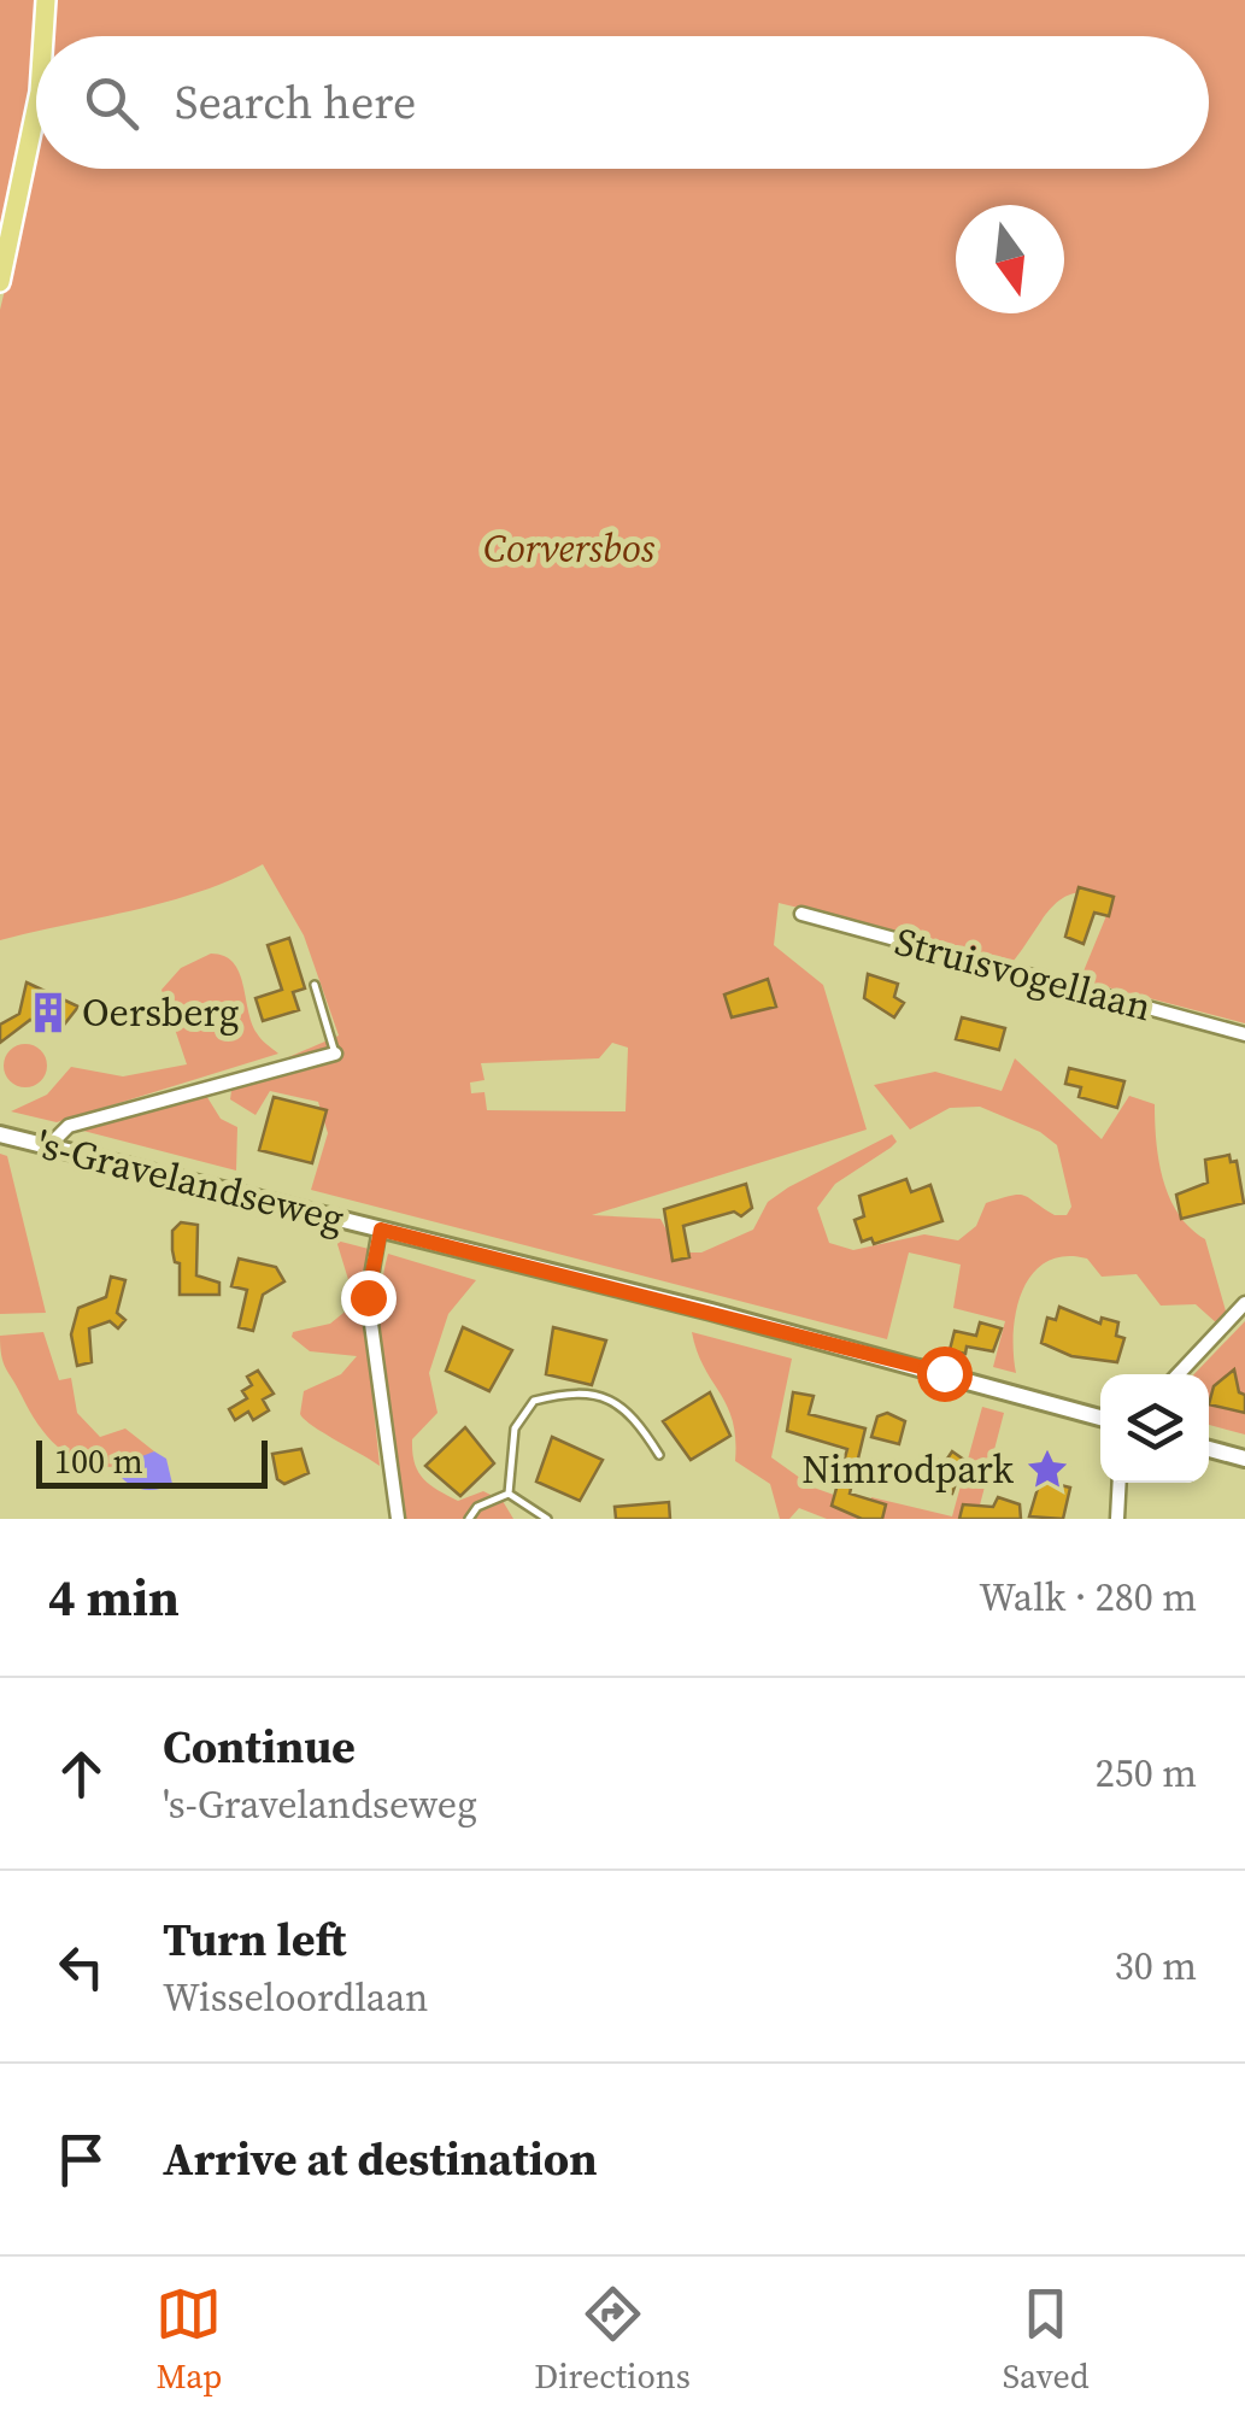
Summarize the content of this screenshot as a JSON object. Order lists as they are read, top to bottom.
{
  "streets": {
    "street": ["Struisvogellaan", "'s-Gravelandseweg"]
  },
  "parks": ["Corversbos"],
  "places": {
    "building": ["Oersberg"],
    "place": ["Nimrodpark"]
  },
  "scale_bar": "100 m",
  "north": "bottom",
  "page": {
    "search": "Search here",
    "scale": "100 m",
    "heading": ["4 min", "Walk · 280 m"],
    "list": [
      ["Continue", "'s-Gravelandseweg", "250 m"],
      ["Turn left", "Wisseloordlaan", "30 m"],
      "Arrive at destination"
    ],
    "nav": ["Map", "Directions", "Saved"]
  }
}
